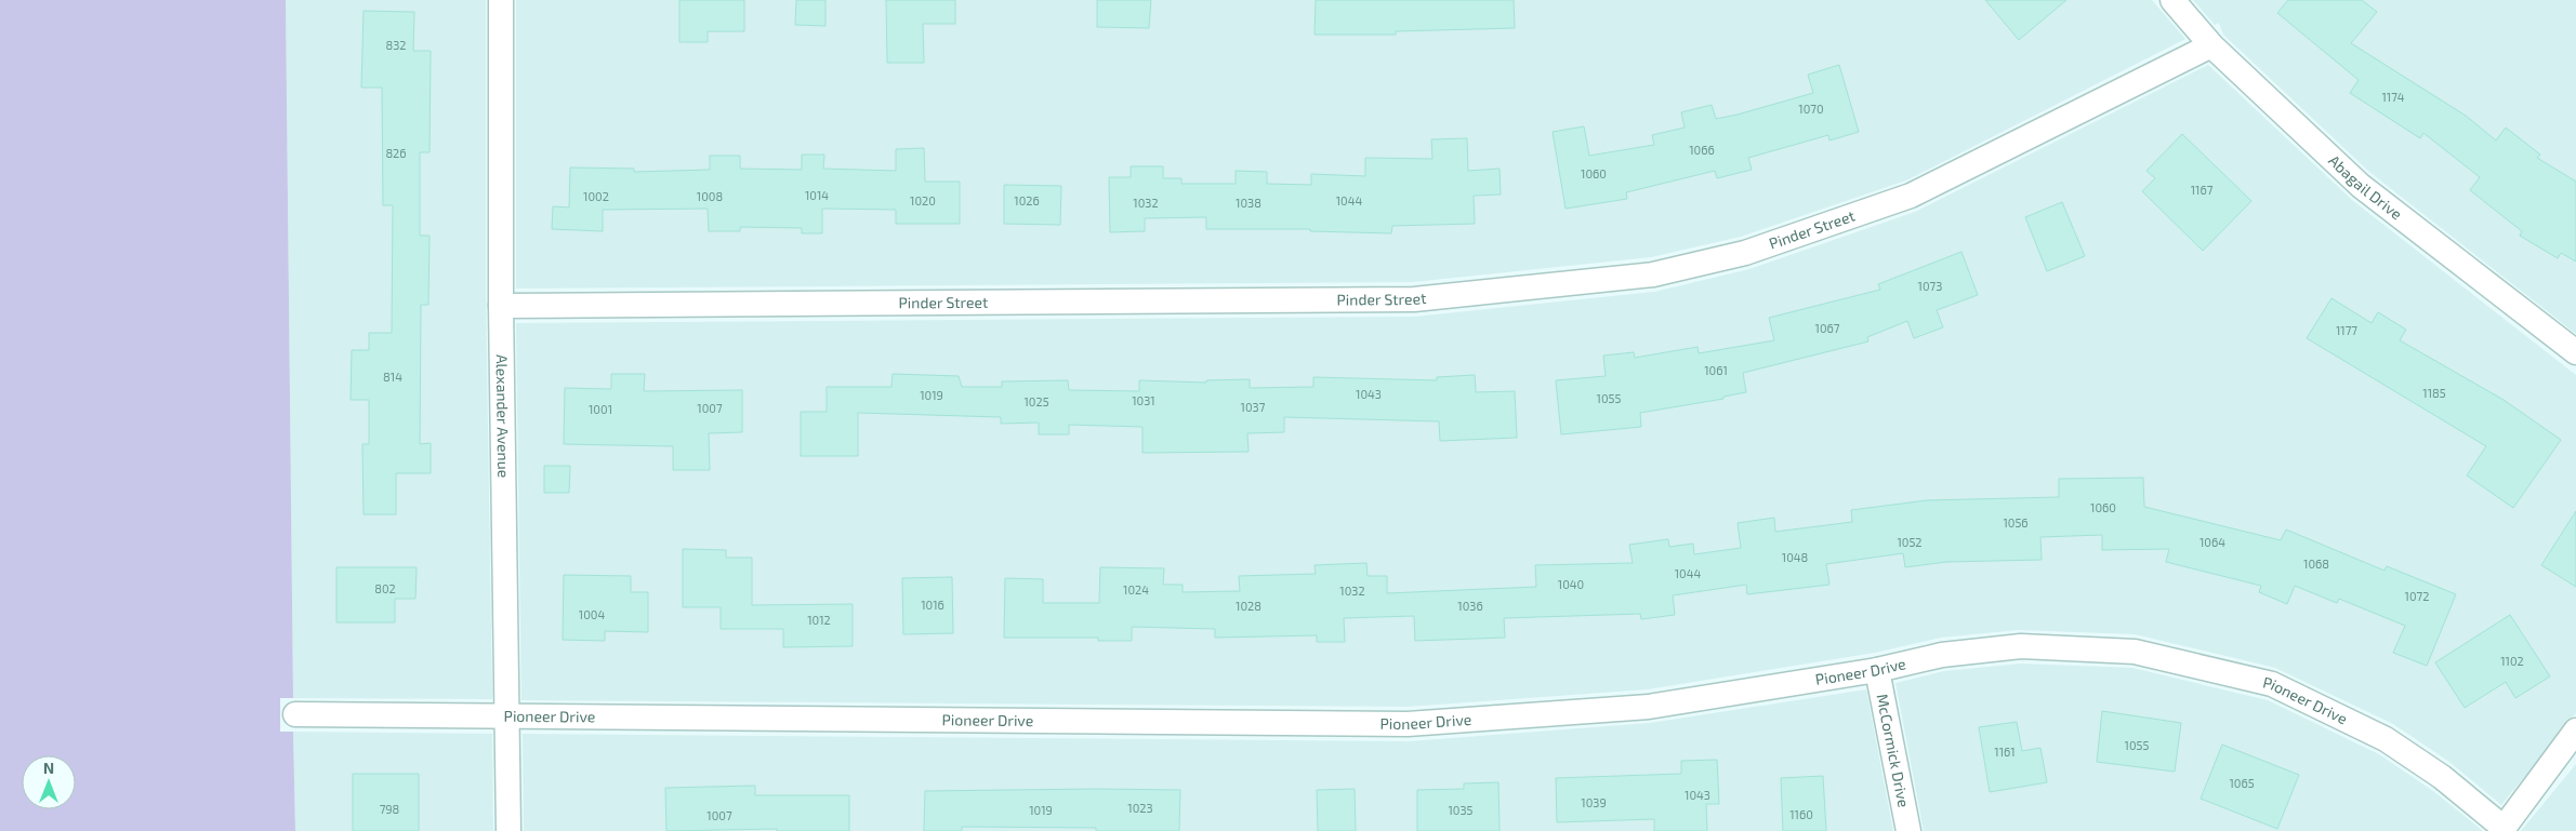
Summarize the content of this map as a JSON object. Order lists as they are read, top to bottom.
{
  "streets": {
    "street": [
      "Abagail Drive",
      "Pinder Street",
      "Alexander Avenue",
      "Pioneer Drive",
      "McCormick Drive"
    ]
  },
  "crossings": [
    ["Abagail Drive", "Pinder Street"],
    ["Pinder Street", "Alexander Avenue"],
    ["Alexander Avenue", "Pioneer Drive"],
    ["Pioneer Drive", "McCormick Drive"]
  ],
  "house_numbers": [
    "832",
    "1174",
    "1070",
    "1066",
    "826",
    "1060",
    "1167",
    "1014",
    "1002",
    "1008",
    "1020",
    "1026",
    "1044",
    "1032",
    "1038",
    "1073",
    "1067",
    "1177",
    "1061",
    "814",
    "1185",
    "1043",
    "1019",
    "1055",
    "1031",
    "1025",
    "1037",
    "1007",
    "1001",
    "1060",
    "1056",
    "1052",
    "1064",
    "1048",
    "1068",
    "1044",
    "1040",
    "802",
    "1024",
    "1032",
    "1072",
    "1016",
    "1028",
    "1036",
    "1004",
    "1012",
    "1102",
    "1055",
    "1161",
    "1065",
    "1043",
    "1039",
    "1023",
    "798",
    "1019",
    "1035",
    "1160",
    "1007"
  ],
  "north": "top"
}
